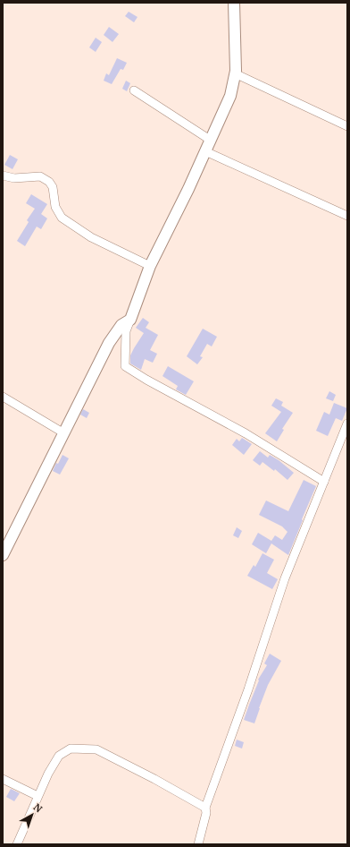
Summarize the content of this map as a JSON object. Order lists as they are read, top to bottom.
{
  "north": "top right"
}
